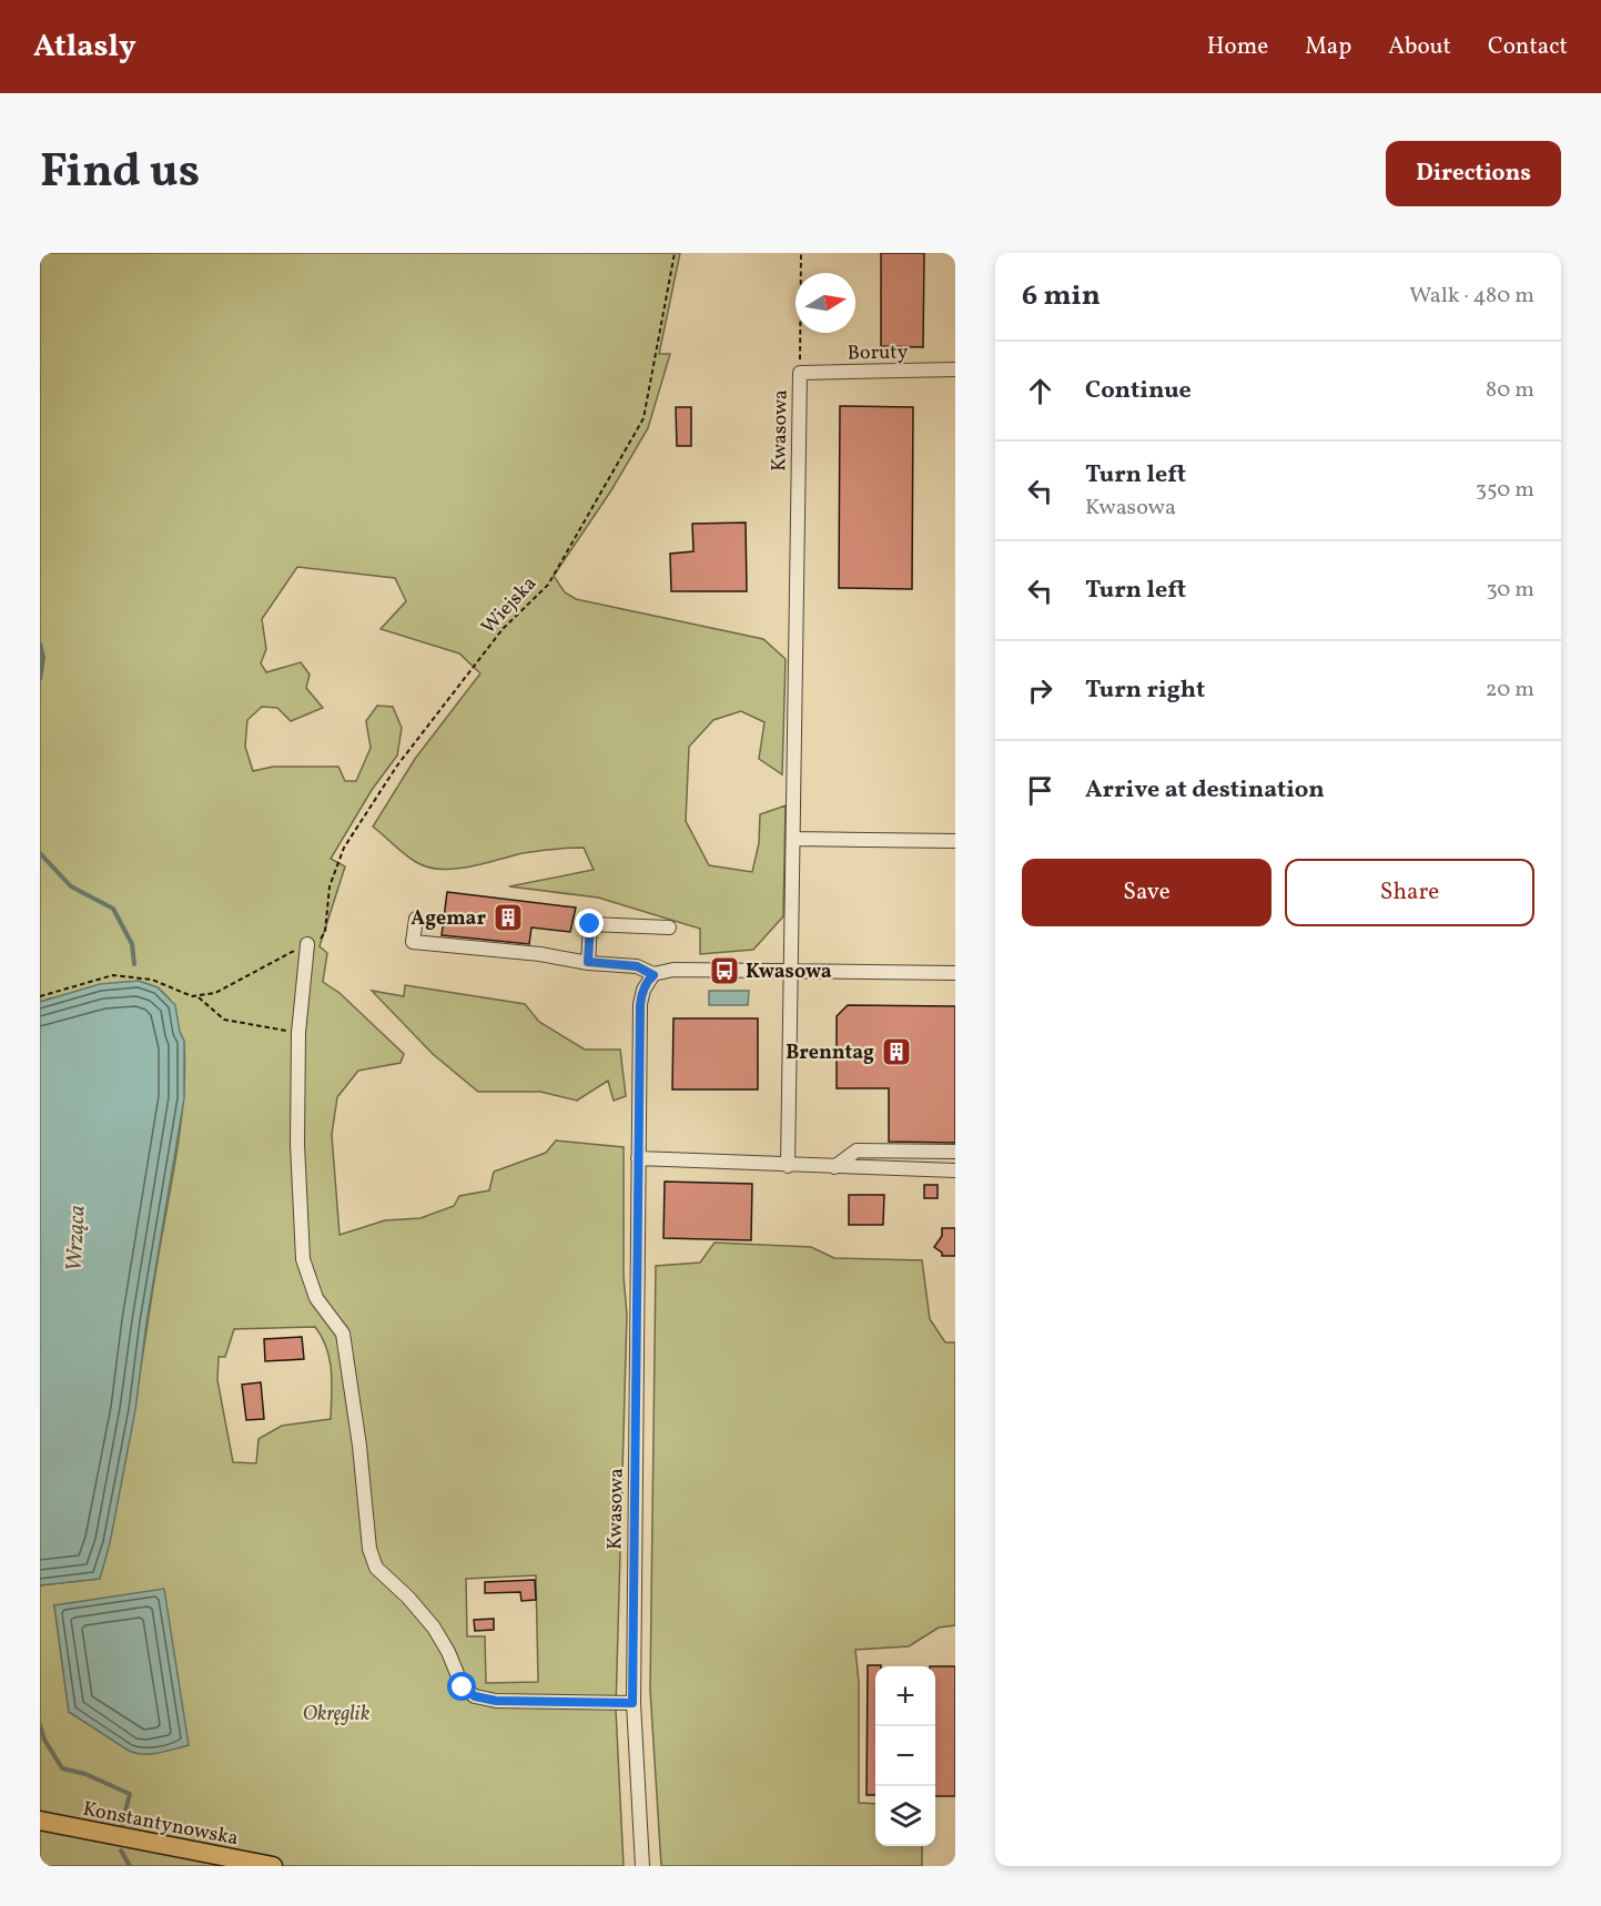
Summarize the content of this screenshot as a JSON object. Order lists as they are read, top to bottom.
{
  "streets": {
    "main road": ["Konstantynowska"],
    "street": ["Boruty", "Kwasowa"],
    "path": ["Wiejska"]
  },
  "crossings": [
    ["Boruty", "Kwasowa"]
  ],
  "water": ["Wrząca"],
  "parks": ["Okręglik"],
  "places": {
    "building": ["Agemar", "Brenntag"],
    "bus stop": ["Kwasowa"]
  },
  "north": "right",
  "page": {
    "header": "Atlasly",
    "nav": [
      "Home",
      "Map",
      "About",
      "Contact"
    ],
    "title": "Find us",
    "buttons": [
      "Directions",
      ["Save", "Share"]
    ],
    "heading": ["6 min", "Walk · 480 m"],
    "list": [
      ["Continue", "80 m"],
      ["Turn left", "Kwasowa", "350 m"],
      ["Turn left", "30 m"],
      ["Turn right", "20 m"],
      "Arrive at destination"
    ],
    "map_buttons": ["+", "−"]
  }
}
